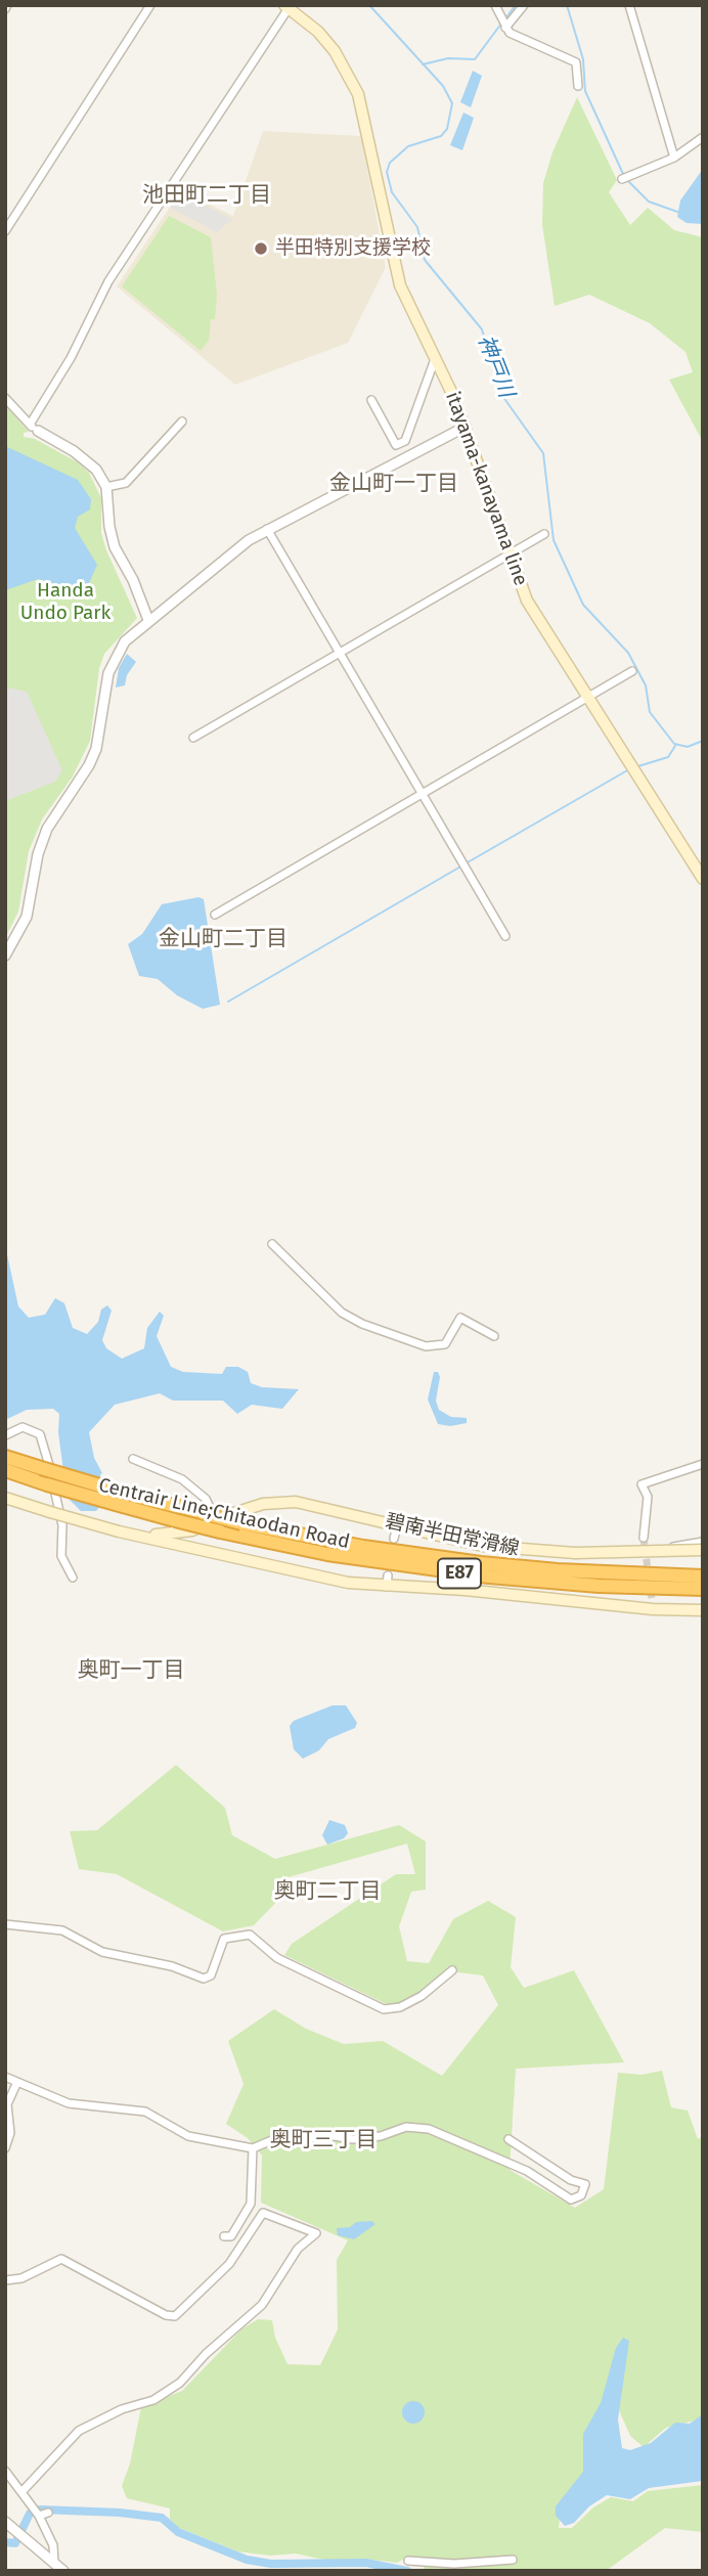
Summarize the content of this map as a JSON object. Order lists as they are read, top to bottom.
{
  "streets": {
    "highway": ["Centrair Line;Chitaodan Road", "E87"],
    "main road": ["itayama-kanayama line", "碧南半田常滑線"]
  },
  "crossings": [
    ["Centrair Line;Chitaodan Road", "碧南半田常滑線"]
  ],
  "districts": [
    "池田町二丁目",
    "金山町一丁目",
    "金山町二丁目",
    "奥町一丁目",
    "奥町二丁目",
    "奥町三丁目"
  ],
  "water": ["神戸川"],
  "parks": ["Handa Undo Park"],
  "places": ["半田特別支援学校"]
}
